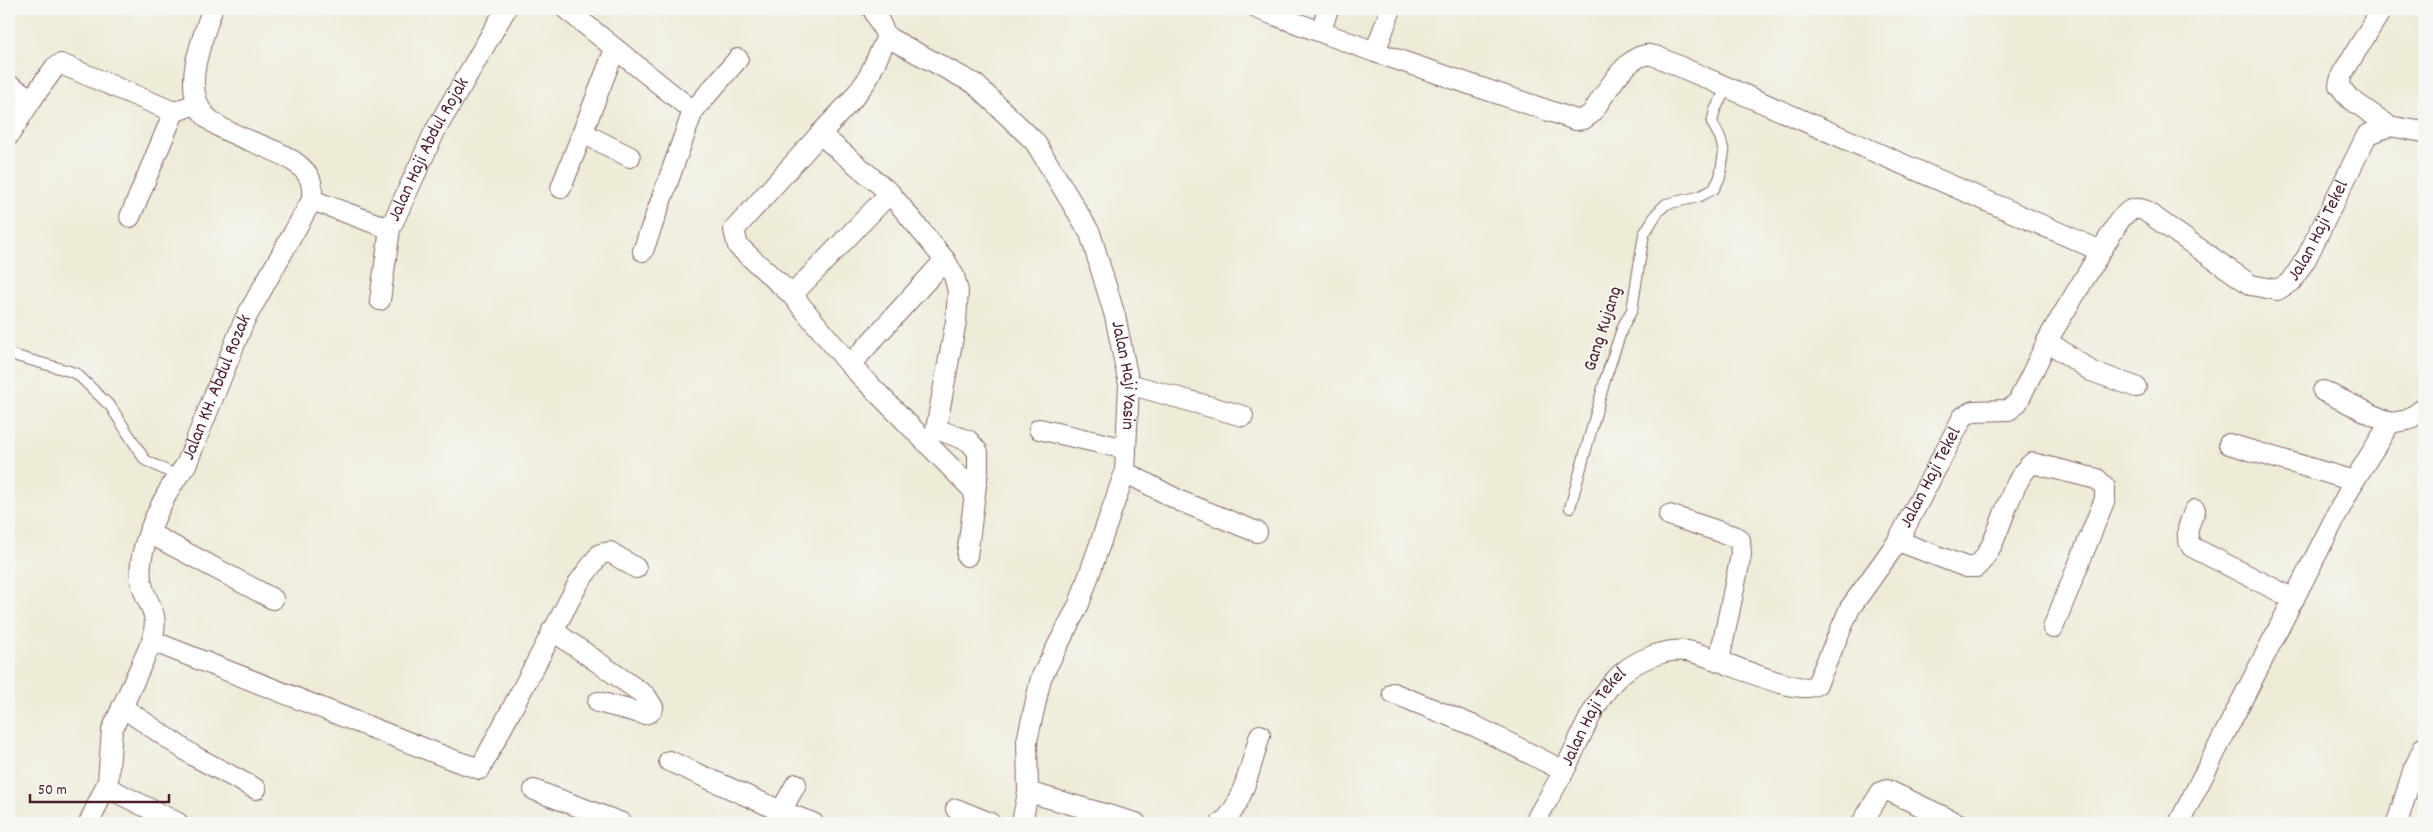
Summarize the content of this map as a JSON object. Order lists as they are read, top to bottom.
{
  "streets": {
    "street": [
      "Jalan Haji Abdul Rojak",
      "Jalan Haji Tekel",
      "Jalan Haji Yasin",
      "Jalan KH. Abdul Rozak"
    ],
    "lane": ["Gang Kujang"]
  },
  "scale_bar": "50 m"
}
